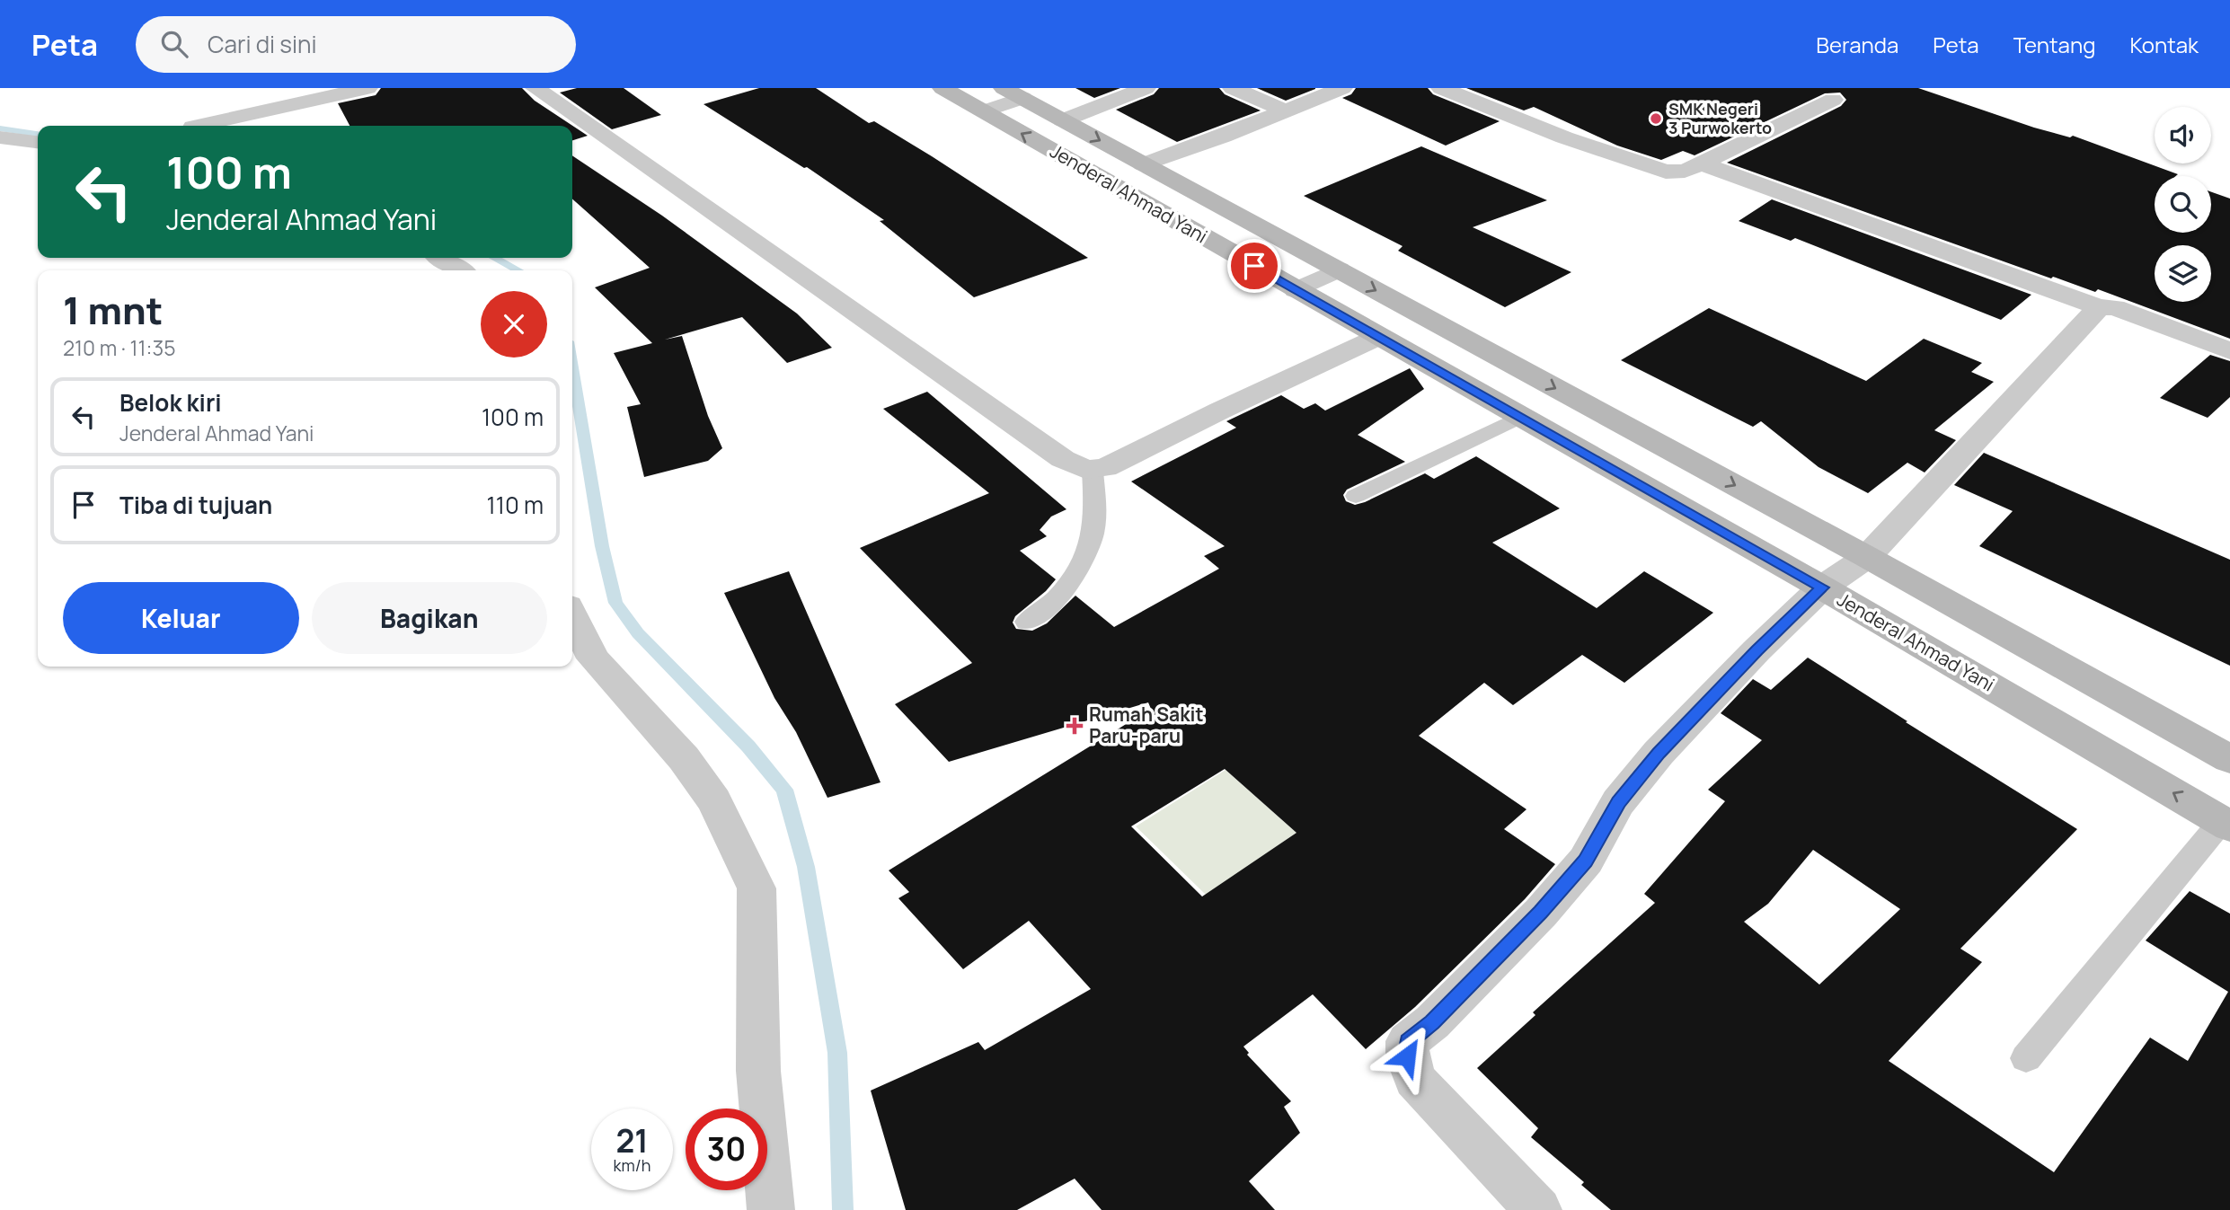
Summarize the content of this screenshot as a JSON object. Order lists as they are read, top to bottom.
{
  "streets": {
    "main road": ["Jenderal Ahmad Yani"]
  },
  "places": {
    "other": ["SMK Negeri 3 Purwokerto"],
    "health": ["Rumah Sakit Paru-paru"]
  },
  "page": {
    "header": "Peta",
    "search": "Cari di sini",
    "nav": [
      "Beranda",
      "Peta",
      "Tentang",
      "Kontak"
    ],
    "turn": ["100 m", "Jenderal Ahmad Yani"],
    "heading": ["1 mnt", "210 m · 11:35"],
    "list": [
      {
        "name": "Belok kiri",
        "note": "Jenderal Ahmad Yani",
        "value": "100 m"
      },
      {
        "name": "Tiba di tujuan",
        "value": "110 m"
      }
    ],
    "buttons": ["Keluar", "Bagikan"],
    "speed": "21 km/h",
    "limit": "30"
  }
}
